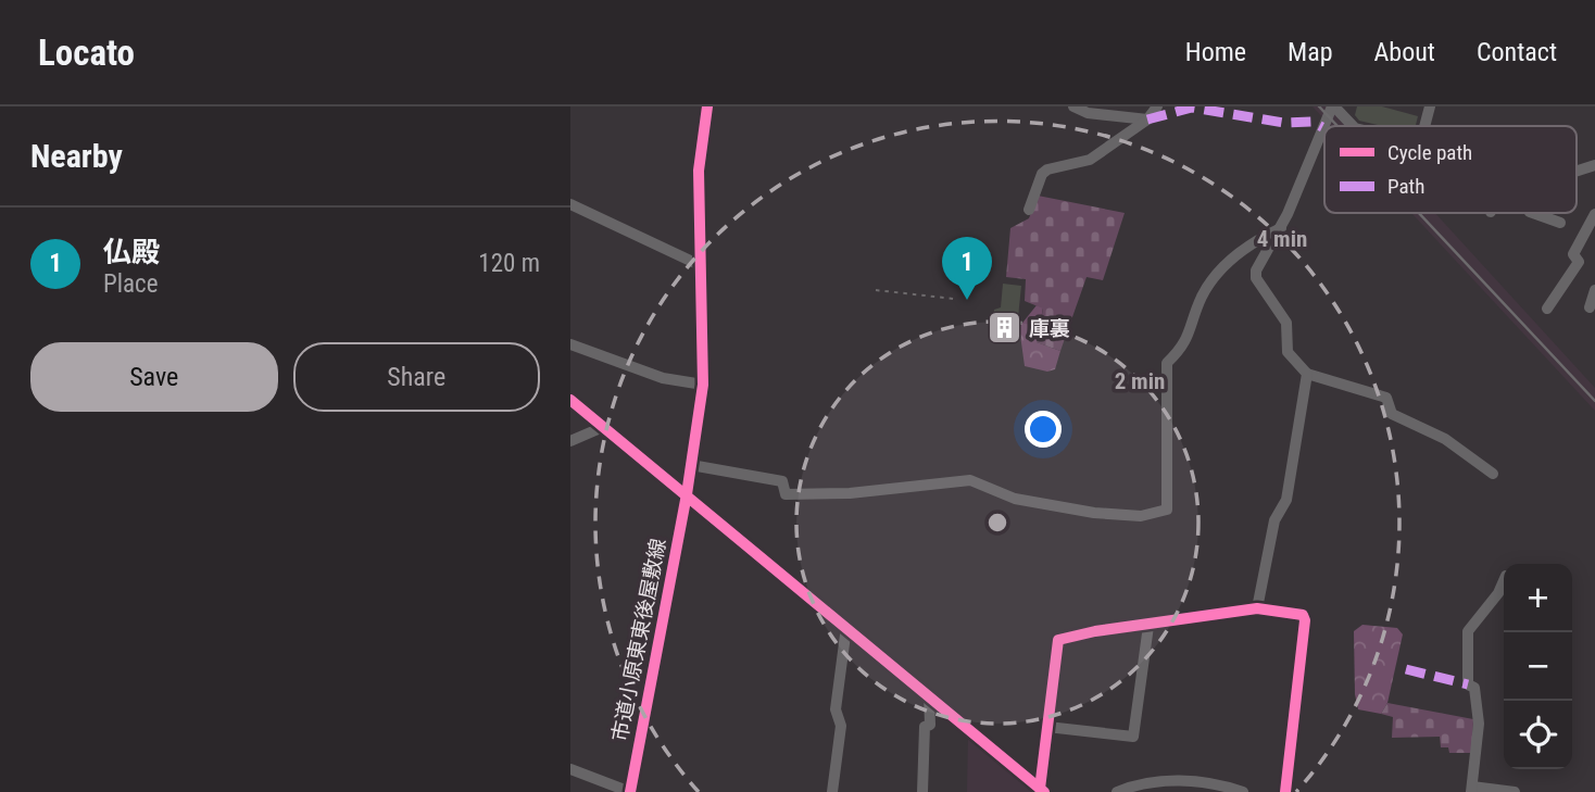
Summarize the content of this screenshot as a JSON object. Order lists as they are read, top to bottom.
{
  "streets": {
    "street": ["市道小原東東後屋敷線"]
  },
  "places": {
    "building": ["庫裏"]
  },
  "legend": ["Cycle path", "Path"],
  "page": {
    "header": "Locato",
    "nav": [
      "Home",
      "Map",
      "About",
      "Contact"
    ],
    "heading": "Nearby",
    "list": [
      {
        "mark": "1",
        "name": "仏殿",
        "note": "Place",
        "value": "120 m"
      }
    ],
    "pins": "1",
    "buttons": ["Save", "Share"],
    "map_buttons": ["+", "−"]
  },
  "rings": ["4 min", "2 min"]
}
